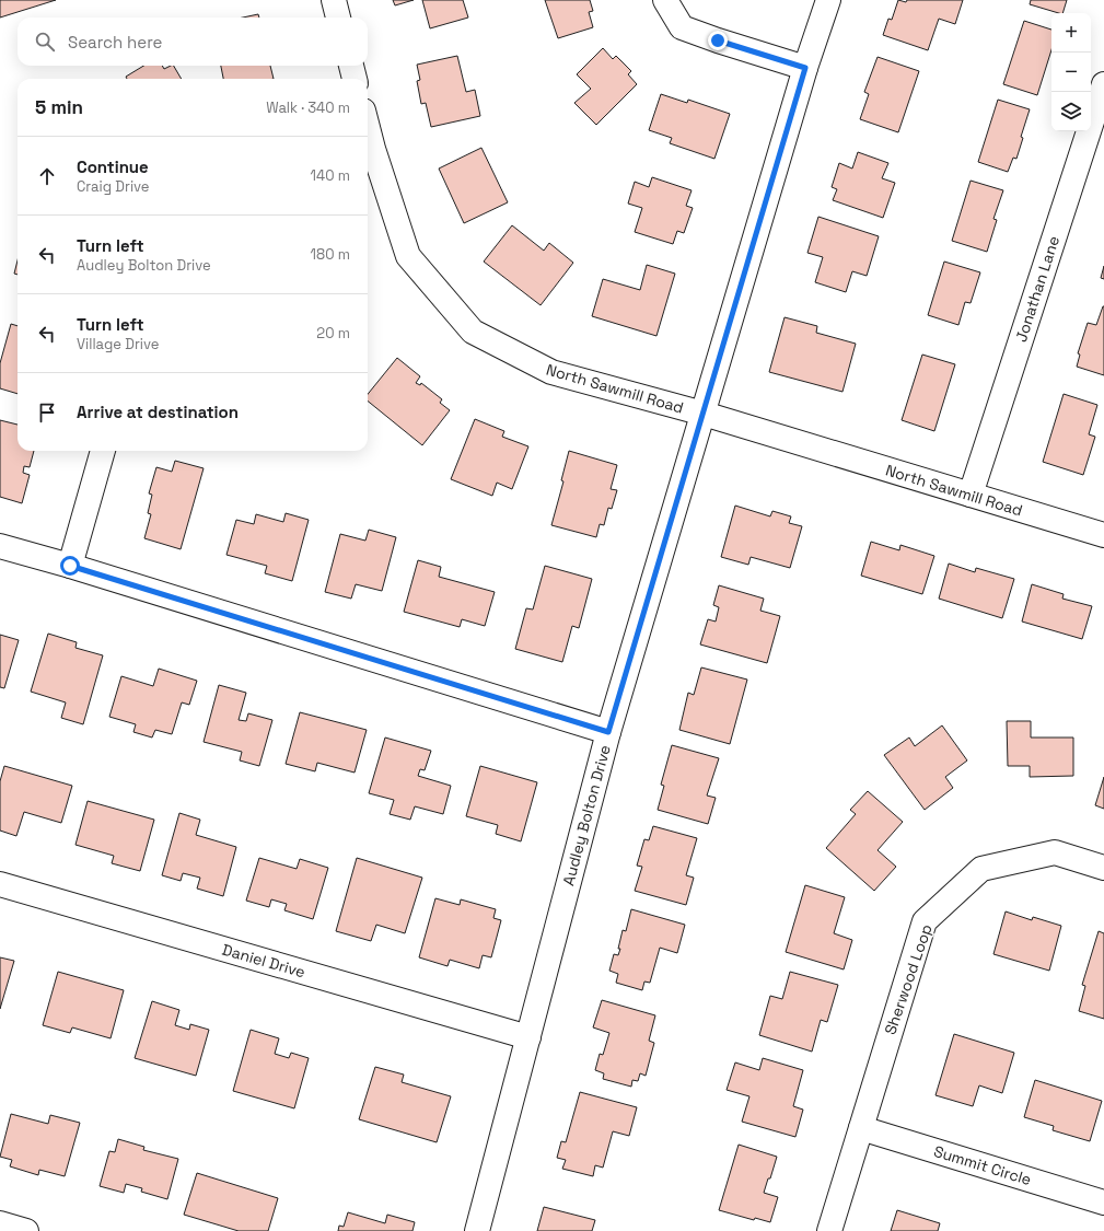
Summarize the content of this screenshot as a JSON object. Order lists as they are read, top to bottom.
{
  "streets": {
    "street": [
      "Jonathan Lane",
      "North Sawmill Road",
      "Audley Bolton Drive",
      "Daniel Drive",
      "Sherwood Loop",
      "Summit Circle"
    ]
  },
  "crossings": [
    ["Jonathan Lane", "North Sawmill Road"],
    ["North Sawmill Road", "Audley Bolton Drive"],
    ["Audley Bolton Drive", "Daniel Drive"],
    ["Sherwood Loop", "Summit Circle"]
  ],
  "page": {
    "map_buttons": ["+", "−"],
    "search": "Search here",
    "heading": ["5 min", "Walk · 340 m"],
    "list": [
      ["Continue", "Craig Drive", "140 m"],
      ["Turn left", "Audley Bolton Drive", "180 m"],
      ["Turn left", "Village Drive", "20 m"],
      "Arrive at destination"
    ]
  }
}
